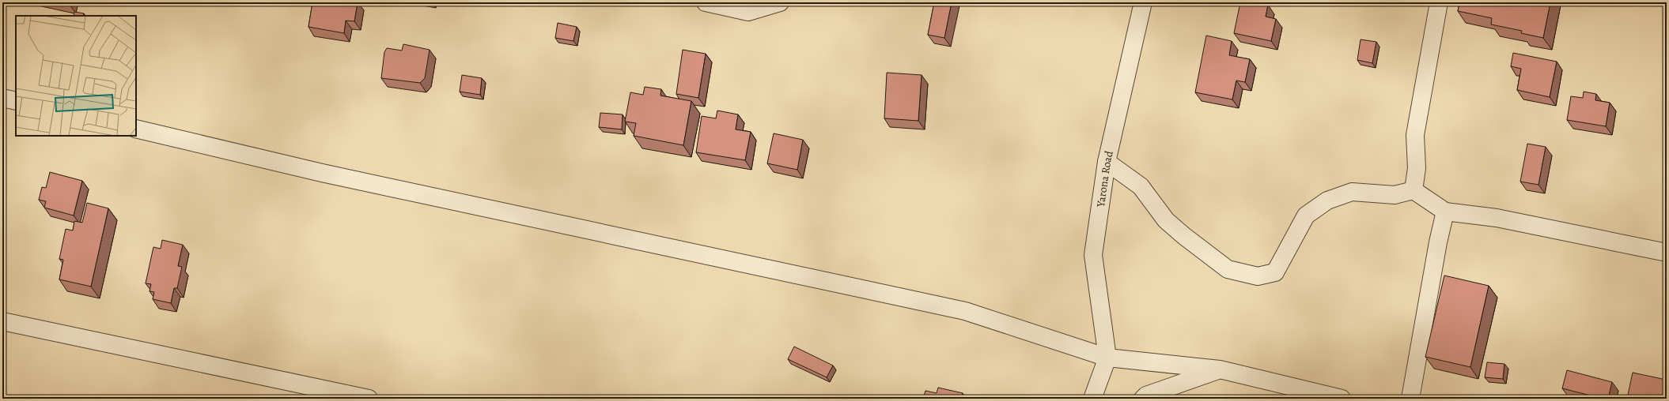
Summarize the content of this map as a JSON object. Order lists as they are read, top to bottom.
{
  "streets": {
    "street": ["Yarona Road"]
  }
}
